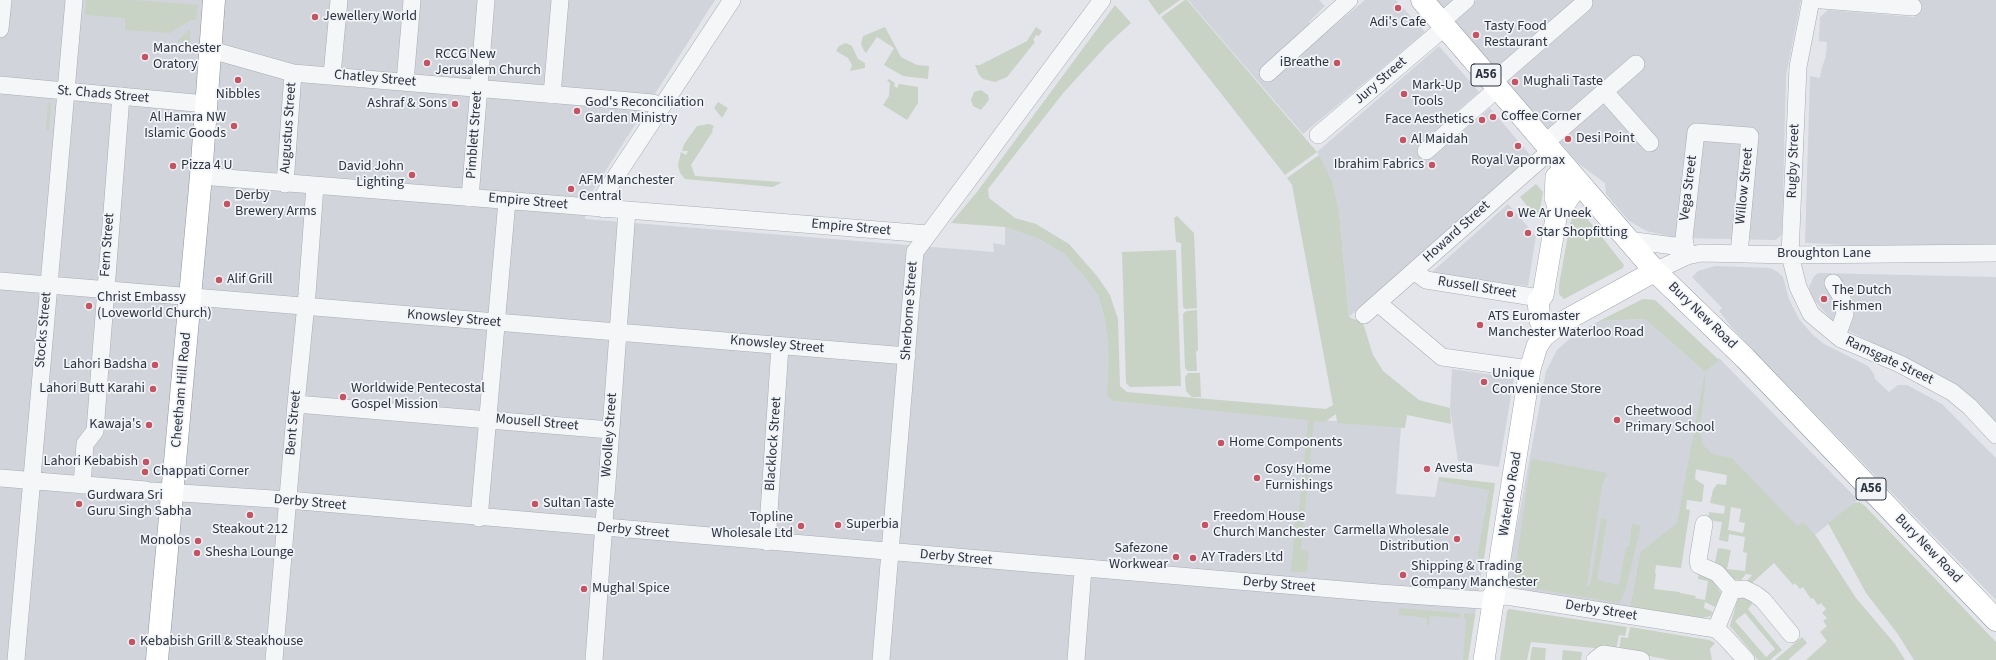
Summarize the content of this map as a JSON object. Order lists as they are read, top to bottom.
{
  "streets": {
    "highway": ["A56", "Bury New Road", "Cheetham Hill Road"],
    "main road": ["Waterloo Road"],
    "street": [
      "Chatley Street",
      "Jury Street",
      "St. Chads Street",
      "Augustus Street",
      "Pimblett Street",
      "Rugby Street",
      "Willow Street",
      "Vega Street",
      "Empire Street",
      "Howard Street",
      "Fern Street",
      "Broughton Lane",
      "Russell Street",
      "Sherborne Street",
      "Knowsley Street",
      "Stocks Street",
      "Ramsgate Street",
      "Bent Street",
      "Mousell Street",
      "Woolley Street",
      "Blacklock Street",
      "Derby Street"
    ]
  },
  "crossings": [
    ["Chatley Street", "Augustus Street"],
    ["Chatley Street", "Pimblett Street"],
    ["Chatley Street", "Cheetham Hill Road"],
    ["Jury Street", "Bury New Road"],
    ["St. Chads Street", "Fern Street"],
    ["St. Chads Street", "Stocks Street"],
    ["St. Chads Street", "Cheetham Hill Road"],
    ["Augustus Street", "Empire Street"],
    ["Pimblett Street", "Empire Street"],
    ["Rugby Street", "Broughton Lane"],
    ["Rugby Street", "Ramsgate Street"],
    ["Willow Street", "Vega Street"],
    ["Willow Street", "Broughton Lane"],
    ["Vega Street", "Broughton Lane"],
    ["Empire Street", "Sherborne Street"],
    ["Empire Street", "Cheetham Hill Road"],
    ["Empire Street", "Bent Street"],
    ["Empire Street", "Woolley Street"],
    ["Howard Street", "Russell Street"],
    ["Howard Street", "Bury New Road"],
    ["Fern Street", "Knowsley Street"],
    ["Fern Street", "Derby Street"],
    ["Broughton Lane", "Bury New Road"],
    ["Broughton Lane", "Ramsgate Street"],
    ["Broughton Lane", "Waterloo Road"],
    ["Sherborne Street", "Knowsley Street"],
    ["Sherborne Street", "Derby Street"],
    ["Bury New Road", "Waterloo Road"],
    ["Knowsley Street", "Stocks Street"],
    ["Knowsley Street", "Cheetham Hill Road"],
    ["Knowsley Street", "Bent Street"],
    ["Knowsley Street", "Woolley Street"],
    ["Knowsley Street", "Blacklock Street"],
    ["Stocks Street", "Derby Street"],
    ["Cheetham Hill Road", "Derby Street"],
    ["Bent Street", "Mousell Street"],
    ["Bent Street", "Derby Street"],
    ["Mousell Street", "Woolley Street"],
    ["Woolley Street", "Derby Street"],
    ["Blacklock Street", "Derby Street"],
    ["Waterloo Road", "Derby Street"]
  ],
  "places": [
    "Adi's Cafe",
    "Jewellery World",
    "Tasty Food Restaurant",
    "Manchester Oratory",
    "RCCG New Jerusalem Church",
    "iBreathe",
    "Nibbles",
    "Mughali Taste",
    "Mark-Up Tools",
    "Ashraf & Sons",
    "God's Reconciliation Garden Ministry",
    "Coffee Corner",
    "Face Aesthetics",
    "Al Hamra NW Islamic Goods",
    "Desi Point",
    "Al Maidah",
    "Royal Vapormax",
    "Ibrahim Fabrics",
    "Pizza 4 U",
    "David John Lighting",
    "AFM Manchester Central",
    "Derby Brewery Arms",
    "We Ar Uneek",
    "Star Shopfitting",
    "Alif Grill",
    "The Dutch Fishmen",
    "Christ Embassy (Loveworld Church)",
    "ATS Euromaster Manchester Waterloo Road",
    "Lahori Badsha",
    "Unique Convenience Store",
    "Lahori Butt Karahi",
    "Worldwide Pentecostal Gospel Mission",
    "Cheetwood Primary School",
    "Kawaja's",
    "Home Components",
    "Lahori Kebabish",
    "Avesta",
    "Chappati Corner",
    "Cosy Home Furnishings",
    "Gurdwara Sri Guru Singh Sabha",
    "Sultan Taste",
    "Steakout 212",
    "Superbia",
    "Freedom House Church Manchester",
    "Topline Wholesale Ltd",
    "Carmella Wholesale Distribution",
    "Monolos",
    "Shesha Lounge",
    "Safezone Workwear",
    "AY Traders Ltd",
    "Shipping & Trading Company Manchester",
    "Mughal Spice",
    "Kebabish Grill & Steakhouse"
  ]
}
